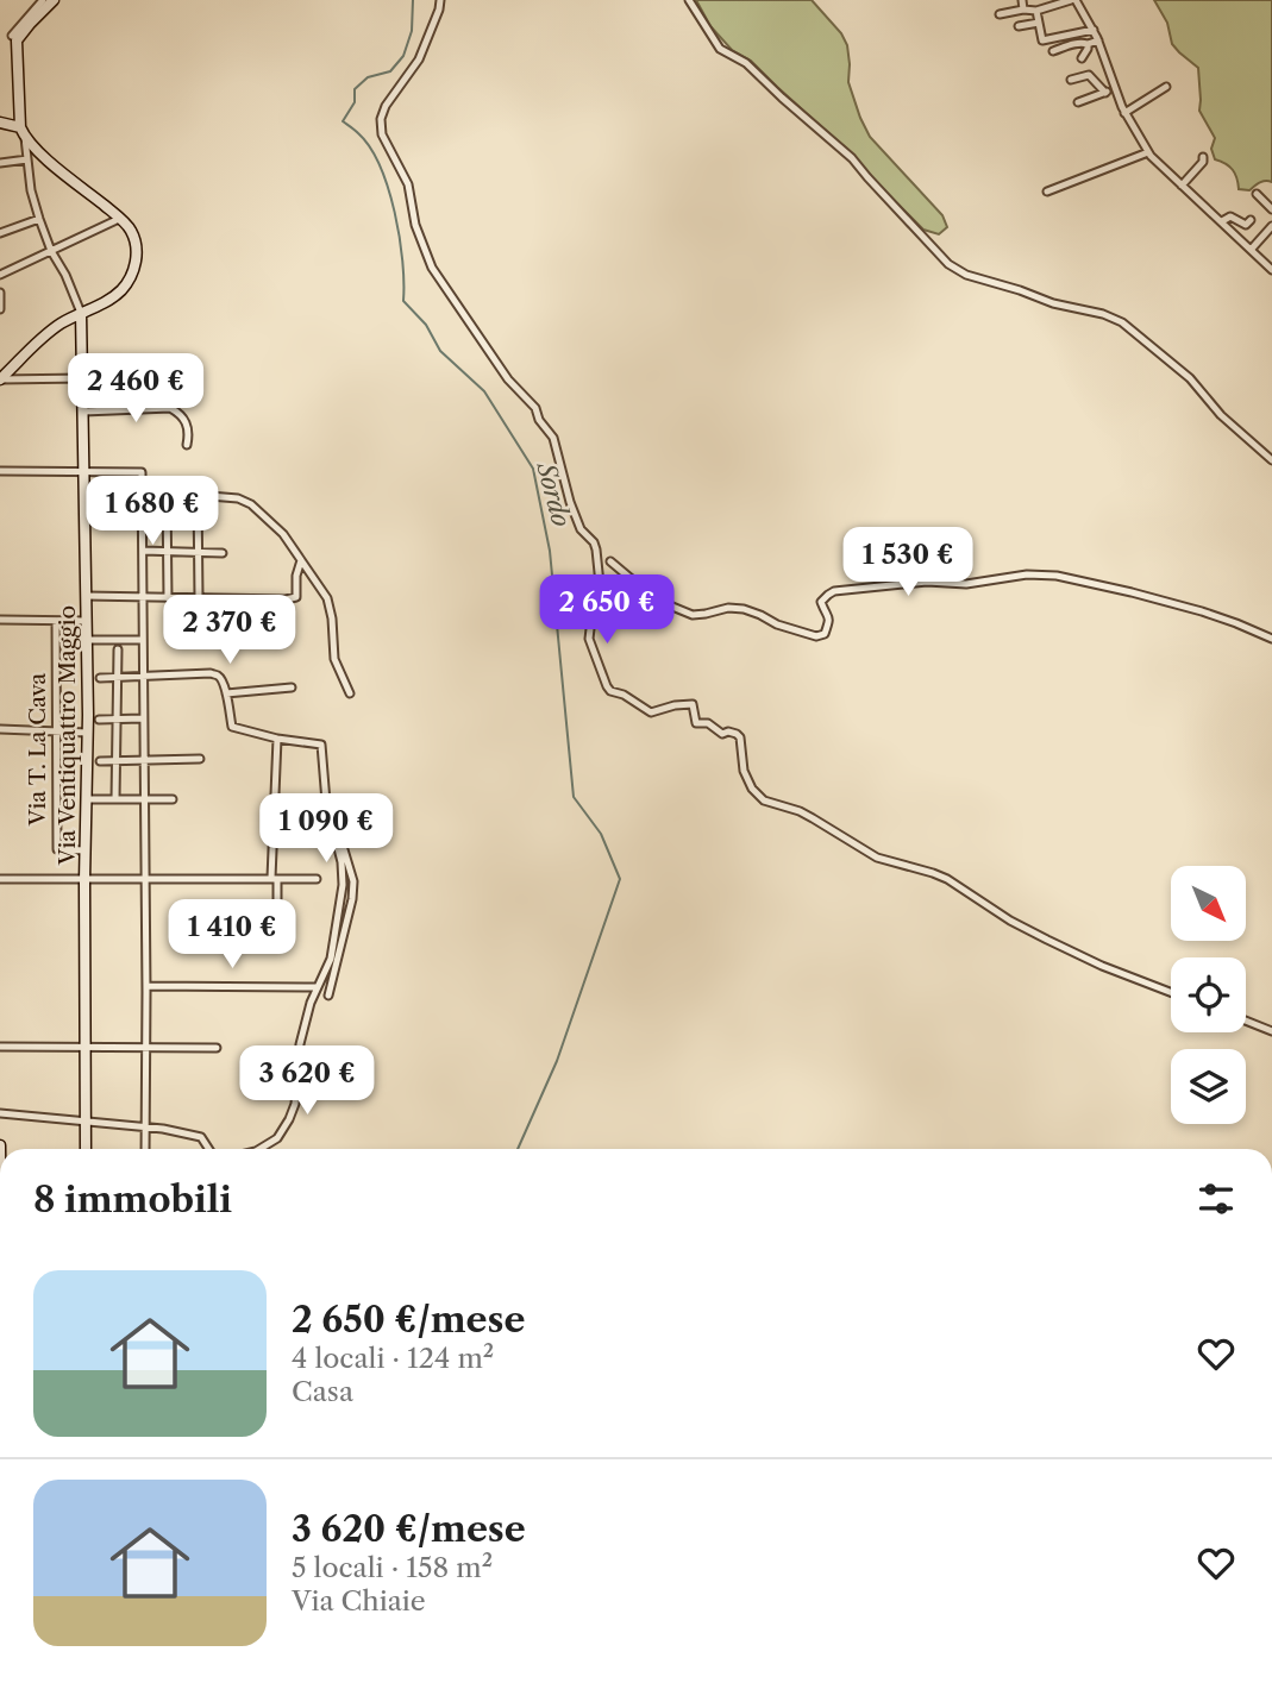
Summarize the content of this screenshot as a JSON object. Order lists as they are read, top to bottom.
{
  "streets": {
    "main road": ["Via Ventiquattro Maggio"],
    "street": ["Via T. La Cava"]
  },
  "crossings": [
    ["Via Ventiquattro Maggio", "Via T. La Cava"]
  ],
  "water": ["Sordo"],
  "north": "bottom right",
  "page": {
    "price": [
      "2 460 €",
      "1 680 €",
      "1 530 €",
      "2 650 €",
      "2 370 €",
      "1 090 €",
      "1 410 €",
      "3 620 €"
    ],
    "heading": "8 immobili",
    "list": [
      {
        "name": "2 650 €/mese",
        "note": "4 locali · 124 m² · Casa"
      },
      {
        "name": "3 620 €/mese",
        "note": "5 locali · 158 m² · Via Chiaie"
      }
    ]
  }
}
